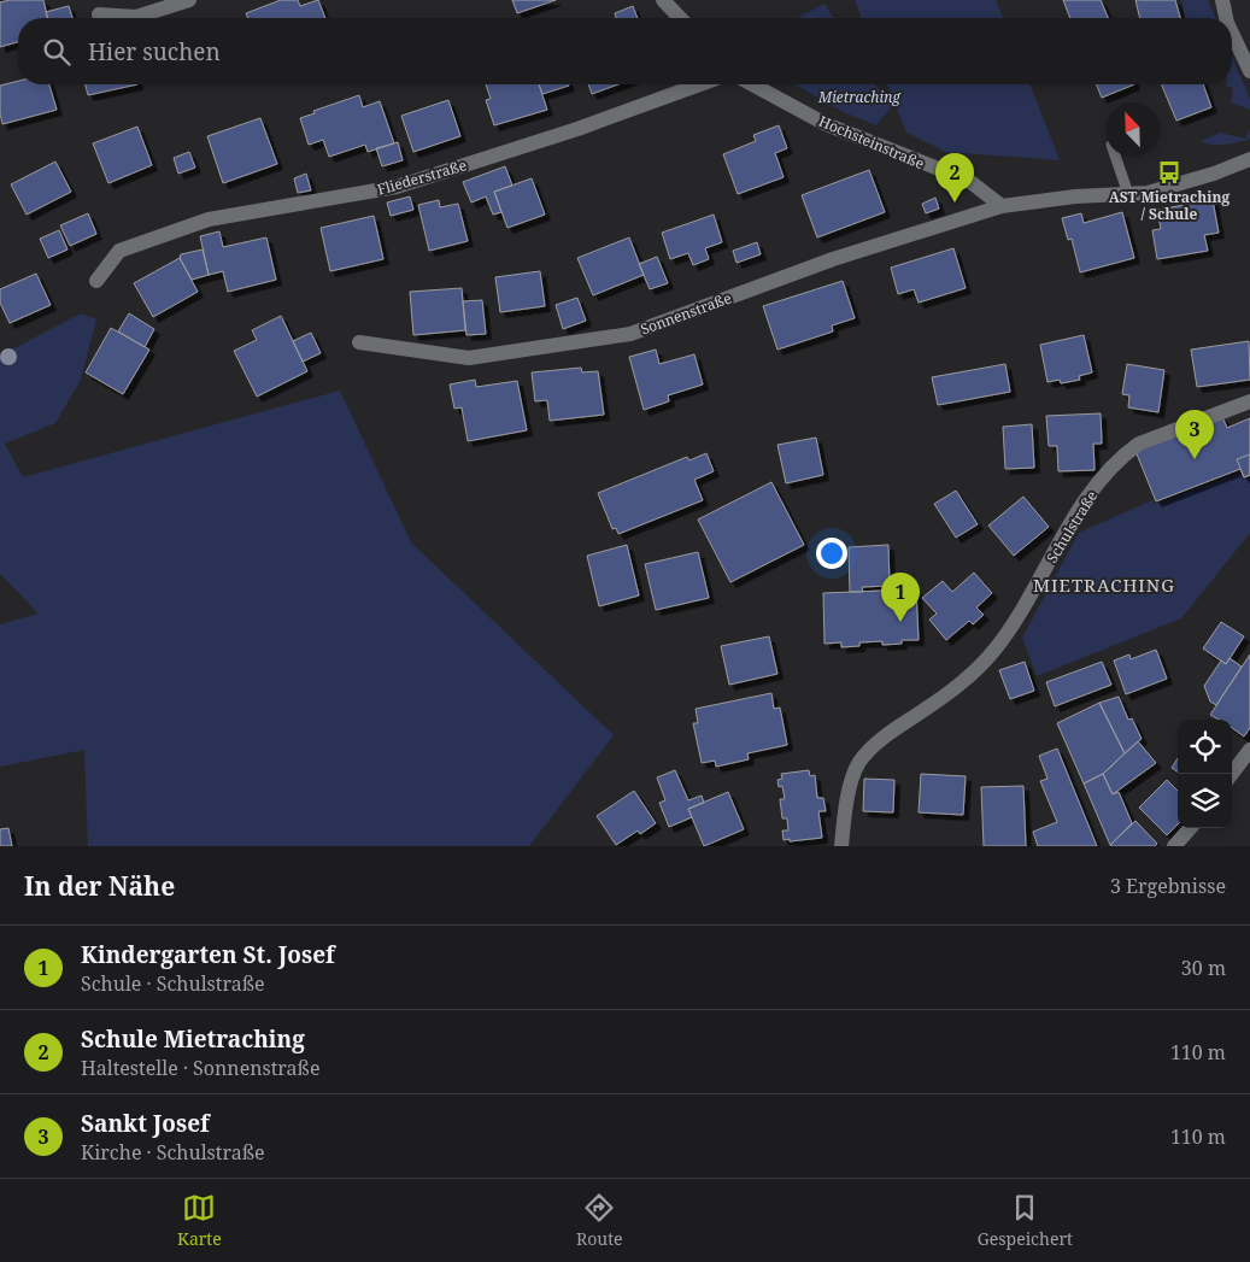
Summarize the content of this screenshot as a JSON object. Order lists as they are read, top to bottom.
{
  "streets": {
    "street": [
      "Hochsteinstraße",
      "Fliederstraße",
      "Sonnenstraße",
      "Schulstraße"
    ]
  },
  "crossings": [
    ["Hochsteinstraße", "Sonnenstraße"]
  ],
  "districts": ["MIETRACHING"],
  "parks": ["Mietraching"],
  "places": {
    "bus stop": ["AST Mietraching / Schule"]
  },
  "north": "top left",
  "page": {
    "search": "Hier suchen",
    "pins": ["2", "3", "1"],
    "heading": ["In der Nähe", "3 Ergebnisse"],
    "list": [
      {
        "mark": "1",
        "name": "Kindergarten St. Josef",
        "note": "Schule · Schulstraße",
        "value": "30 m"
      },
      {
        "mark": "2",
        "name": "Schule Mietraching",
        "note": "Haltestelle · Sonnenstraße",
        "value": "110 m"
      },
      {
        "mark": "3",
        "name": "Sankt Josef",
        "note": "Kirche · Schulstraße",
        "value": "110 m"
      }
    ],
    "nav": ["Karte", "Route", "Gespeichert"]
  }
}
